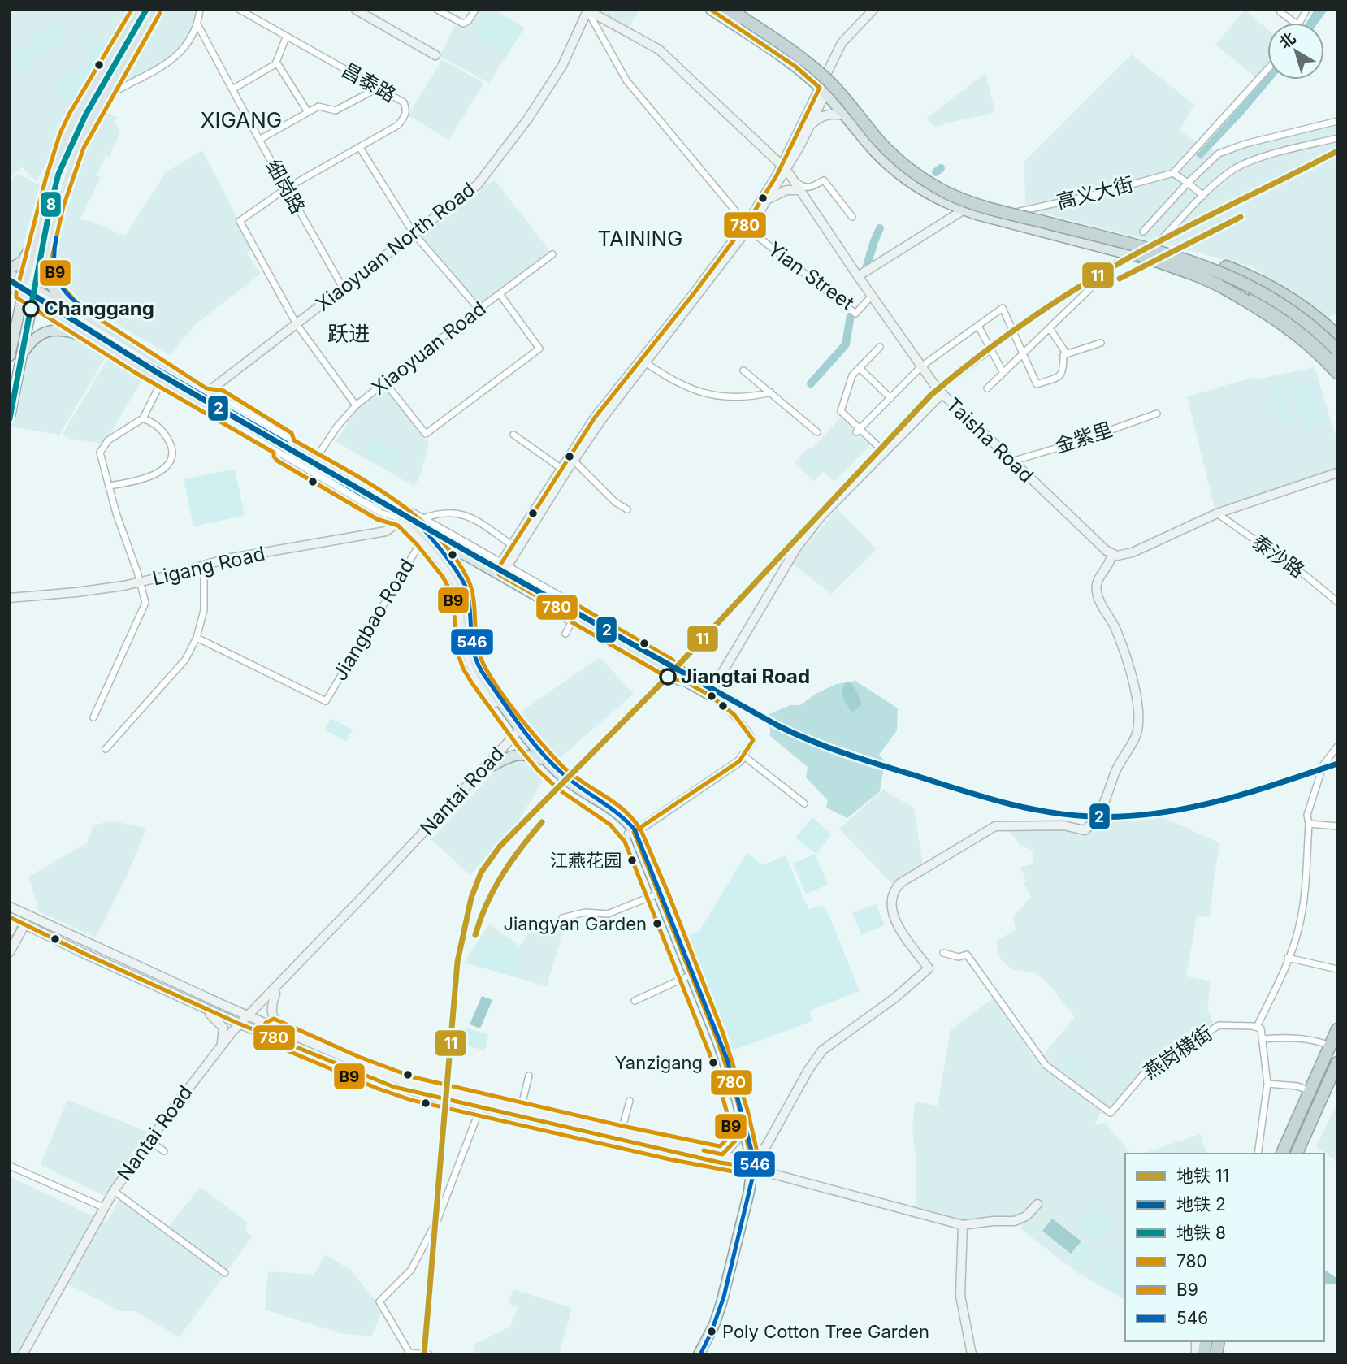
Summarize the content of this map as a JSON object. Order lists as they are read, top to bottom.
{
  "streets": {
    "main road": [
      "Xiaoyuan North Road",
      "Taisha Road",
      "Ligang Road",
      "Nantai Road"
    ],
    "street": [
      "昌泰路",
      "细岗路",
      "高义大街",
      "Yian Street",
      "Xiaoyuan Road",
      "金紫里",
      "泰沙路",
      "Jiangbao Road",
      "燕岗横街"
    ]
  },
  "crossings": [
    ["昌泰路", "细岗路"],
    ["昌泰路", "Xiaoyuan North Road"],
    ["细岗路", "Xiaoyuan North Road"],
    ["Xiaoyuan North Road", "Taisha Road"],
    ["Yian Street", "Taisha Road"],
    ["金紫里", "Taisha Road"]
  ],
  "districts": ["XIGANG", "TAINING", "跃进"],
  "places": [
    "Changgang",
    "Jiangtai Road",
    "江燕花园",
    "Jiangyan Garden",
    "Yanzigang",
    "Poly Cotton Tree Garden"
  ],
  "lines": [
    "metro line 8",
    "transit line 780",
    "transit line B9",
    "transit line 546",
    "metro line 11",
    "metro line 2"
  ],
  "legend": [
    "地铁 11",
    "地铁 2",
    "地铁 8",
    "780",
    "B9",
    "546"
  ],
  "north": "top left"
}
